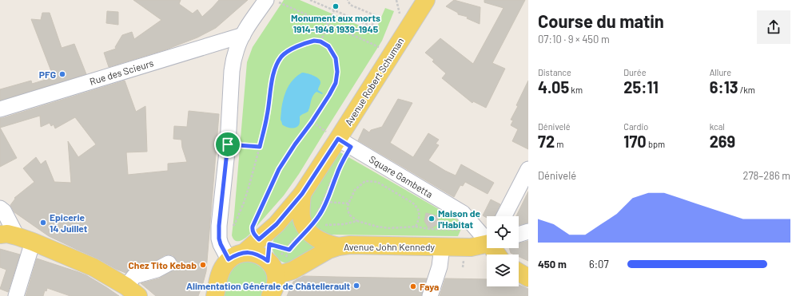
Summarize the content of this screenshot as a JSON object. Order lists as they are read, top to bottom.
{
  "streets": {
    "main road": ["Avenue Robert Schuman", "Avenue John Kennedy"],
    "street": ["Rue des Scieurs", "Square Gambetta"]
  },
  "crossings": [
    ["Avenue Robert Schuman", "Square Gambetta"],
    ["Avenue Robert Schuman", "Avenue John Kennedy"]
  ],
  "places": [
    "Monument aux morts 1914-1948 1939-1945",
    "PFG",
    "Maison de l'Habitat",
    "Epicerie 14 Juillet",
    "Chez Tito Kebab",
    "Alimentation Générale de Châtellerault",
    "Faya"
  ],
  "page": {
    "heading": ["Course du matin", "07:10 · 9 × 450 m"],
    "stats": [
      ["Distance", "4.05 km"],
      ["Durée", "25:11"],
      ["Allure", "6:13 /km"],
      ["Dénivelé", "72 m"],
      ["Cardio", "170 bpm"],
      ["kcal", "269"]
    ],
    "chart": ["Dénivelé", "278–286 m"],
    "list": [
      {
        "name": "450 m",
        "note": "6:07"
      }
    ]
  }
}
